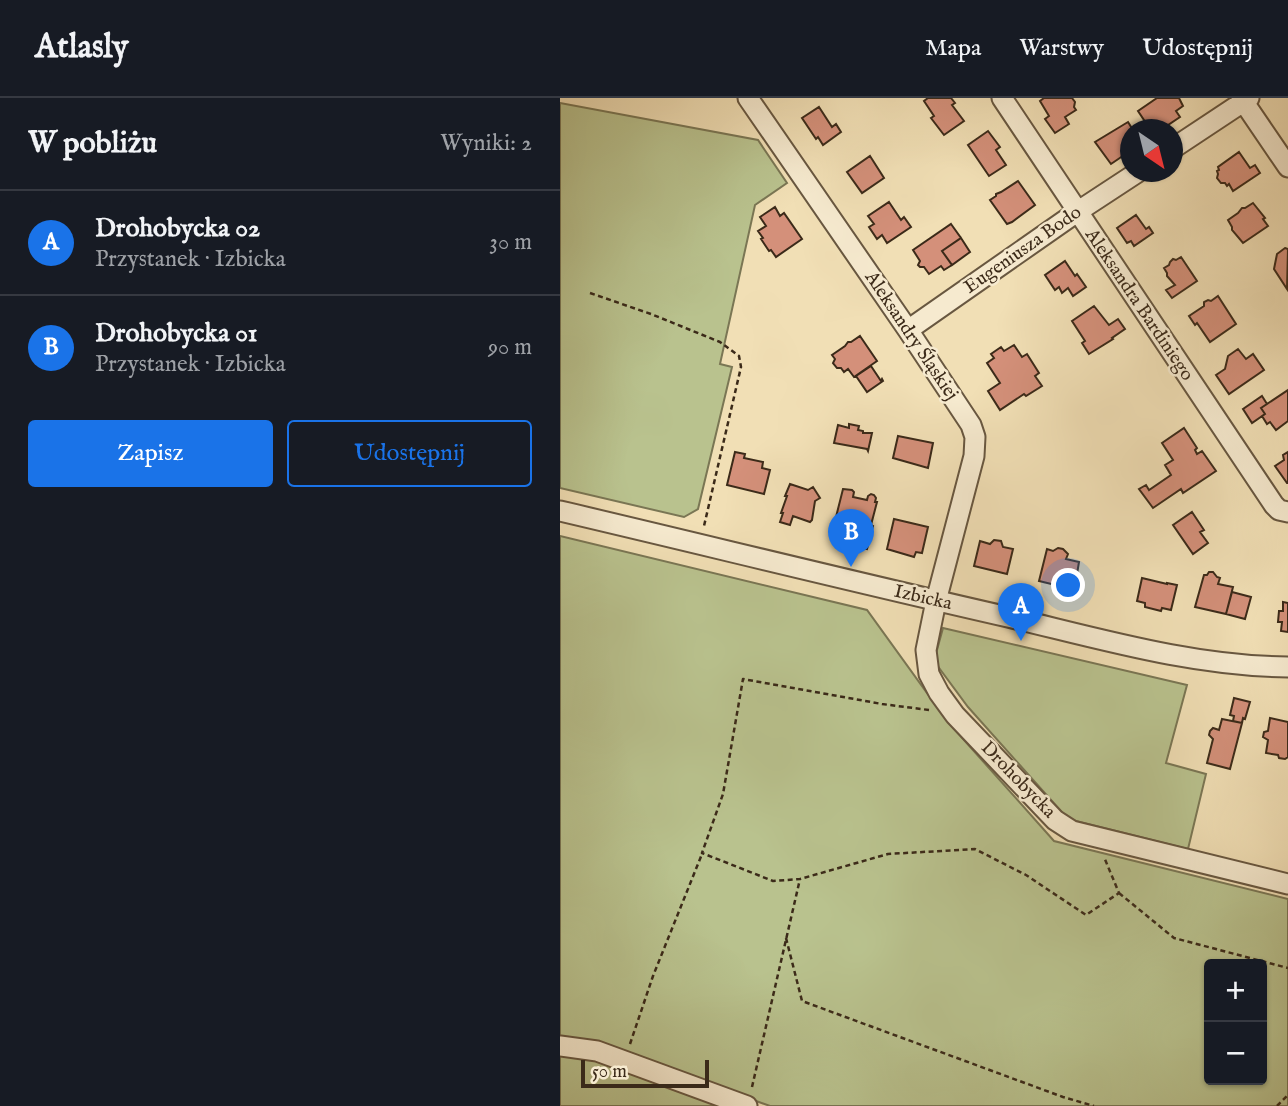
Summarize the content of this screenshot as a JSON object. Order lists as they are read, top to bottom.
{
  "streets": {
    "street": [
      "Eugeniusza Bodo",
      "Aleksandra Bardiniego",
      "Aleksandry Śląskiej",
      "Izbicka",
      "Drohobycka"
    ]
  },
  "crossings": [
    ["Eugeniusza Bodo", "Aleksandra Bardiniego"],
    ["Eugeniusza Bodo", "Aleksandry Śląskiej"],
    ["Aleksandry Śląskiej", "Izbicka"],
    ["Aleksandry Śląskiej", "Drohobycka"],
    ["Izbicka", "Drohobycka"]
  ],
  "scale_bar": "50 m",
  "north": "bottom right",
  "page": {
    "header": "Atlasly",
    "nav": ["Mapa", "Warstwy", "Udostępnij"],
    "heading": ["W pobliżu", "Wyniki: 2"],
    "list": [
      {
        "mark": "A",
        "name": "Drohobycka 02",
        "note": "Przystanek · Izbicka",
        "value": "30 m"
      },
      {
        "mark": "B",
        "name": "Drohobycka 01",
        "note": "Przystanek · Izbicka",
        "value": "90 m"
      }
    ],
    "buttons": ["Zapisz", "Udostępnij"],
    "pins": ["B", "A"],
    "map_buttons": ["+", "−"],
    "scale": "50 m"
  }
}
